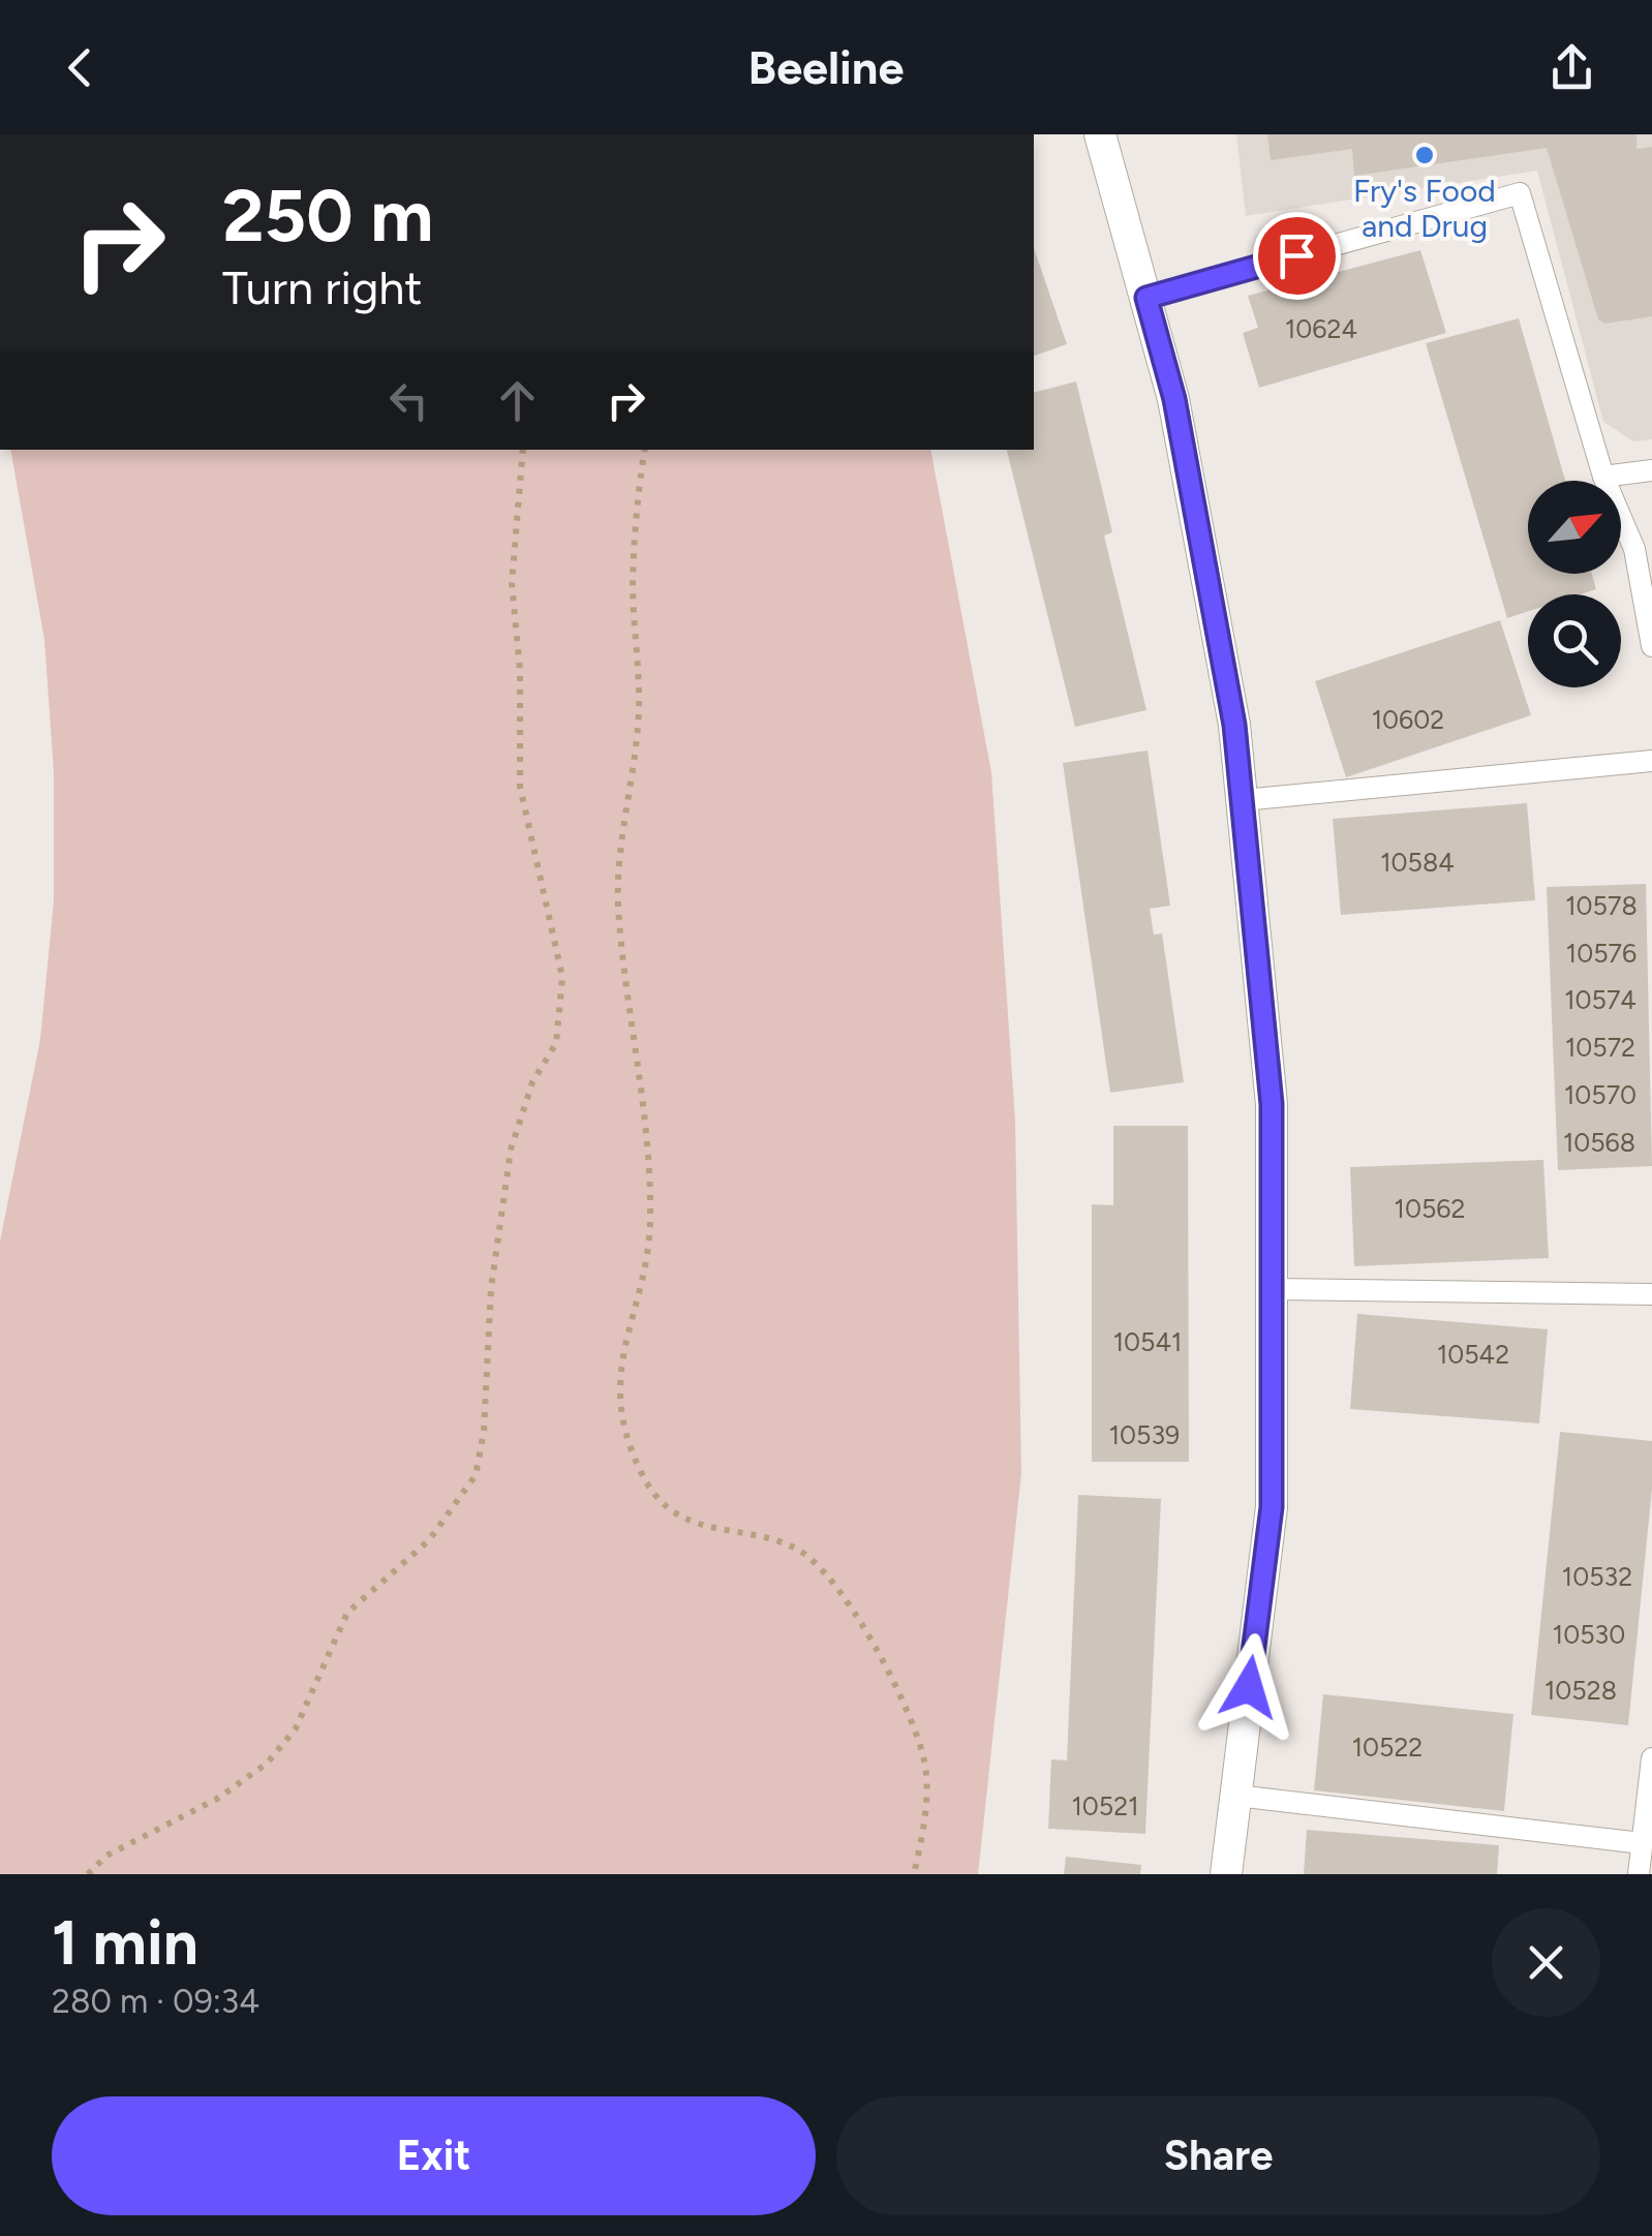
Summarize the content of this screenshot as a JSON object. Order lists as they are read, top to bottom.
{
  "places": ["Fry's Food and Drug"],
  "house_numbers": [
    "10624",
    "10602",
    "10584",
    "10578",
    "10576",
    "10574",
    "10572",
    "10570",
    "10568",
    "10562",
    "10541",
    "10542",
    "10539",
    "10532",
    "10530",
    "10528",
    "10522",
    "10521"
  ],
  "north": "top right",
  "page": {
    "header": "Beeline",
    "turn": ["250 m", "Turn right"],
    "heading": ["1 min", "280 m · 09:34"],
    "buttons": ["Exit", "Share"]
  }
}
